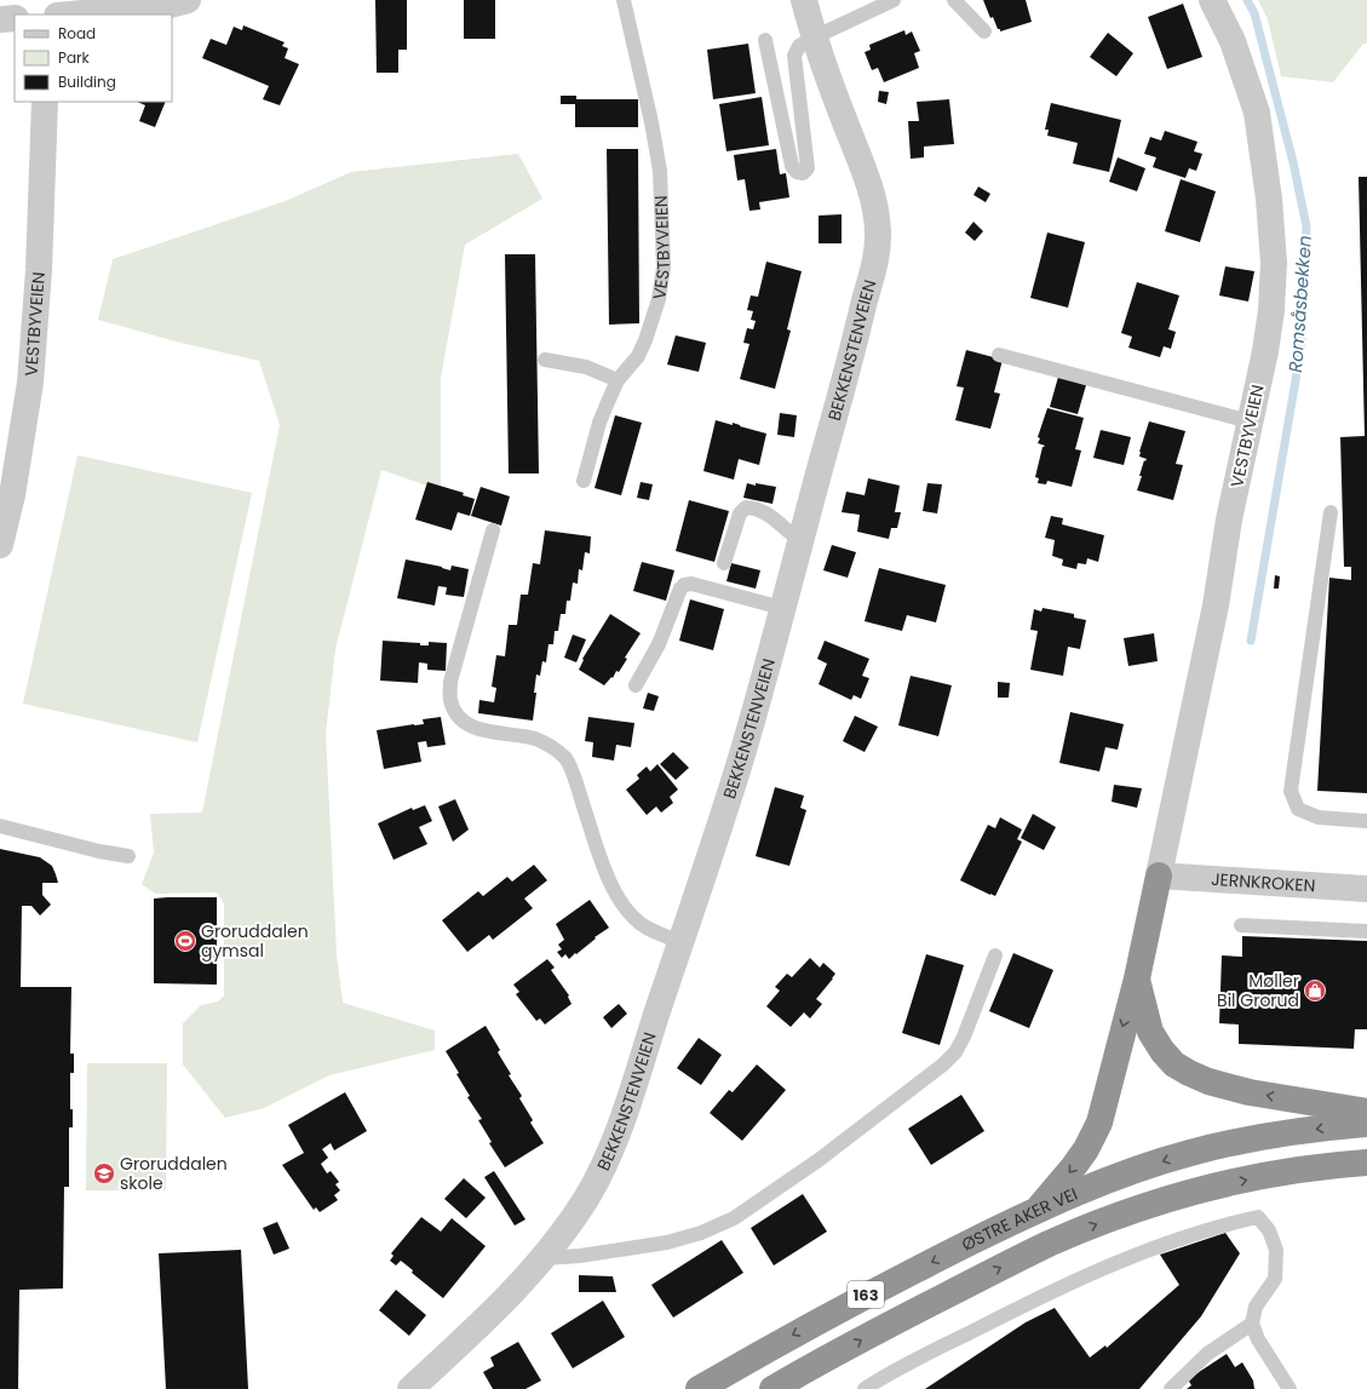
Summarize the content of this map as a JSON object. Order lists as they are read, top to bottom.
{
  "streets": {
    "highway": ["ØSTRE AKER VEI", "163"],
    "street": ["VESTBYVEIEN", "BEKKENSTENVEIEN", "JERNKROKEN"]
  },
  "crossings": [
    ["VESTBYVEIEN", "JERNKROKEN"]
  ],
  "water": ["Romsåsbekken"],
  "places": {
    "sports": ["Groruddalen gymsal"],
    "shop": ["Møller Bil Grorud"],
    "school or university": ["Groruddalen skole"]
  },
  "legend": ["Road", "Park", "Building"]
}
